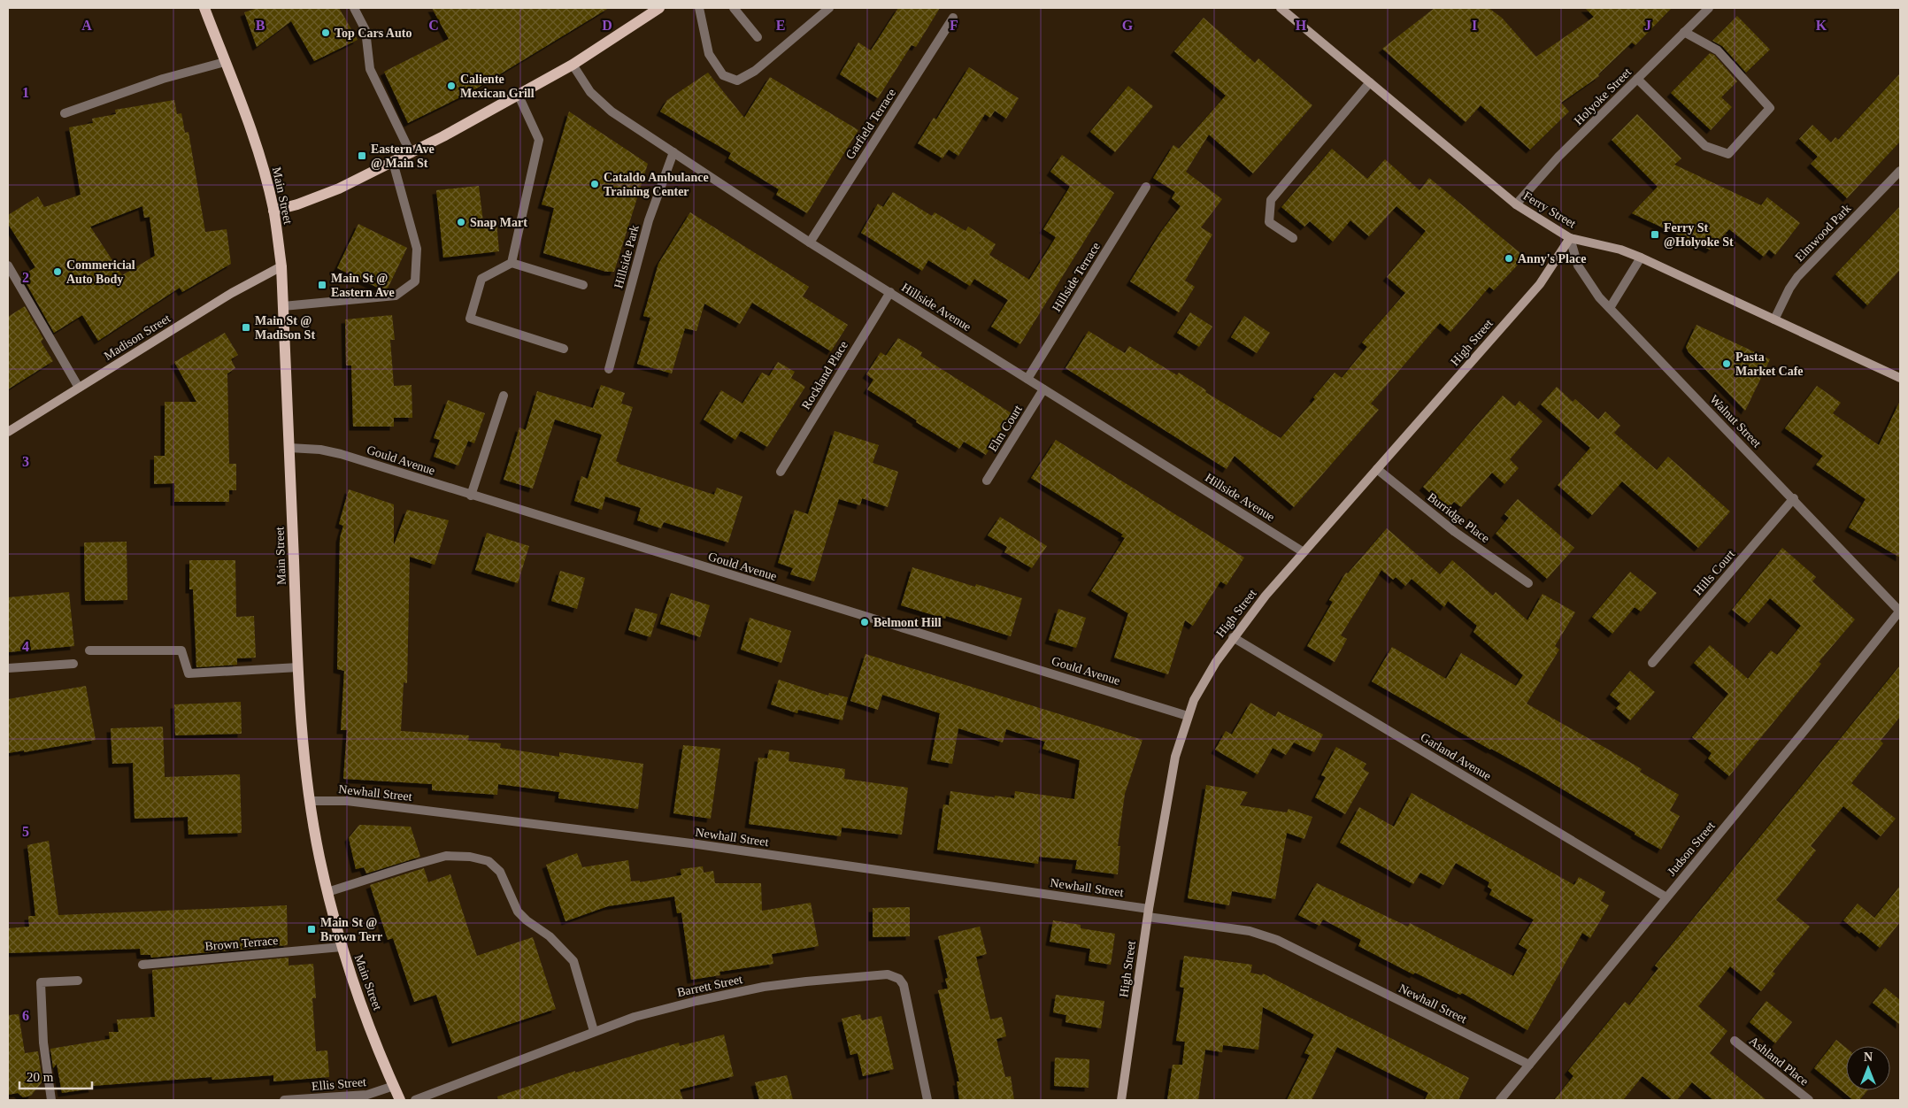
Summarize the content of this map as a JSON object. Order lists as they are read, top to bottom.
{
  "streets": {
    "main road": ["Main Street"],
    "street": [
      "Holyoke Street",
      "Garfield Terrace",
      "Ferry Street",
      "Elmwood Park",
      "Hillside Park",
      "Hillside Terrace",
      "Hillside Avenue",
      "Madison Street",
      "High Street",
      "Rockland Place",
      "Walnut Street",
      "Elm Court",
      "Gould Avenue",
      "Burridge Place",
      "Hills Court",
      "Garland Avenue",
      "Newhall Street",
      "Judson Street",
      "Brown Terrace",
      "Barrett Street",
      "Ashland Place",
      "Ellis Street"
    ]
  },
  "crossings": [
    ["Holyoke Street", "Ferry Street"],
    ["Garfield Terrace", "Hillside Avenue"],
    ["Main Street", "Madison Street"],
    ["Main Street", "Gould Avenue"],
    ["Main Street", "Newhall Street"],
    ["Main Street", "Brown Terrace"],
    ["Main Street", "Ellis Street"],
    ["Ferry Street", "Elmwood Park"],
    ["Ferry Street", "High Street"],
    ["Ferry Street", "Walnut Street"],
    ["Hillside Park", "Hillside Avenue"],
    ["Hillside Terrace", "Hillside Avenue"],
    ["Hillside Avenue", "High Street"],
    ["Hillside Avenue", "Rockland Place"],
    ["Hillside Avenue", "Elm Court"],
    ["High Street", "Walnut Street"],
    ["High Street", "Gould Avenue"],
    ["High Street", "Burridge Place"],
    ["High Street", "Garland Avenue"],
    ["High Street", "Newhall Street"],
    ["Walnut Street", "Hills Court"],
    ["Walnut Street", "Judson Street"],
    ["Garland Avenue", "Judson Street"],
    ["Newhall Street", "Judson Street"]
  ],
  "places": {
    "other": [
      "Top Cars Auto",
      "Caliente Mexican Grill",
      "Cataldo Ambulance Training Center",
      "Snap Mart",
      "Anny's Place",
      "Commericial Auto Body",
      "Pasta Market Cafe",
      "Belmont Hill"
    ],
    "transit": [
      "Eastern Ave @ Main St",
      "Ferry St @Holyoke St",
      "Main St @ Eastern Ave",
      "Main St @ Madison St",
      "Main St @ Brown Terr"
    ]
  },
  "scale_bar": "20 m",
  "north": "top",
  "grid": {
    "columns": [
      "A",
      "B",
      "C",
      "D",
      "E",
      "F",
      "G",
      "H",
      "I",
      "J",
      "K"
    ],
    "rows": [
      "1",
      "2",
      "3",
      "4",
      "5",
      "6"
    ]
  }
}
